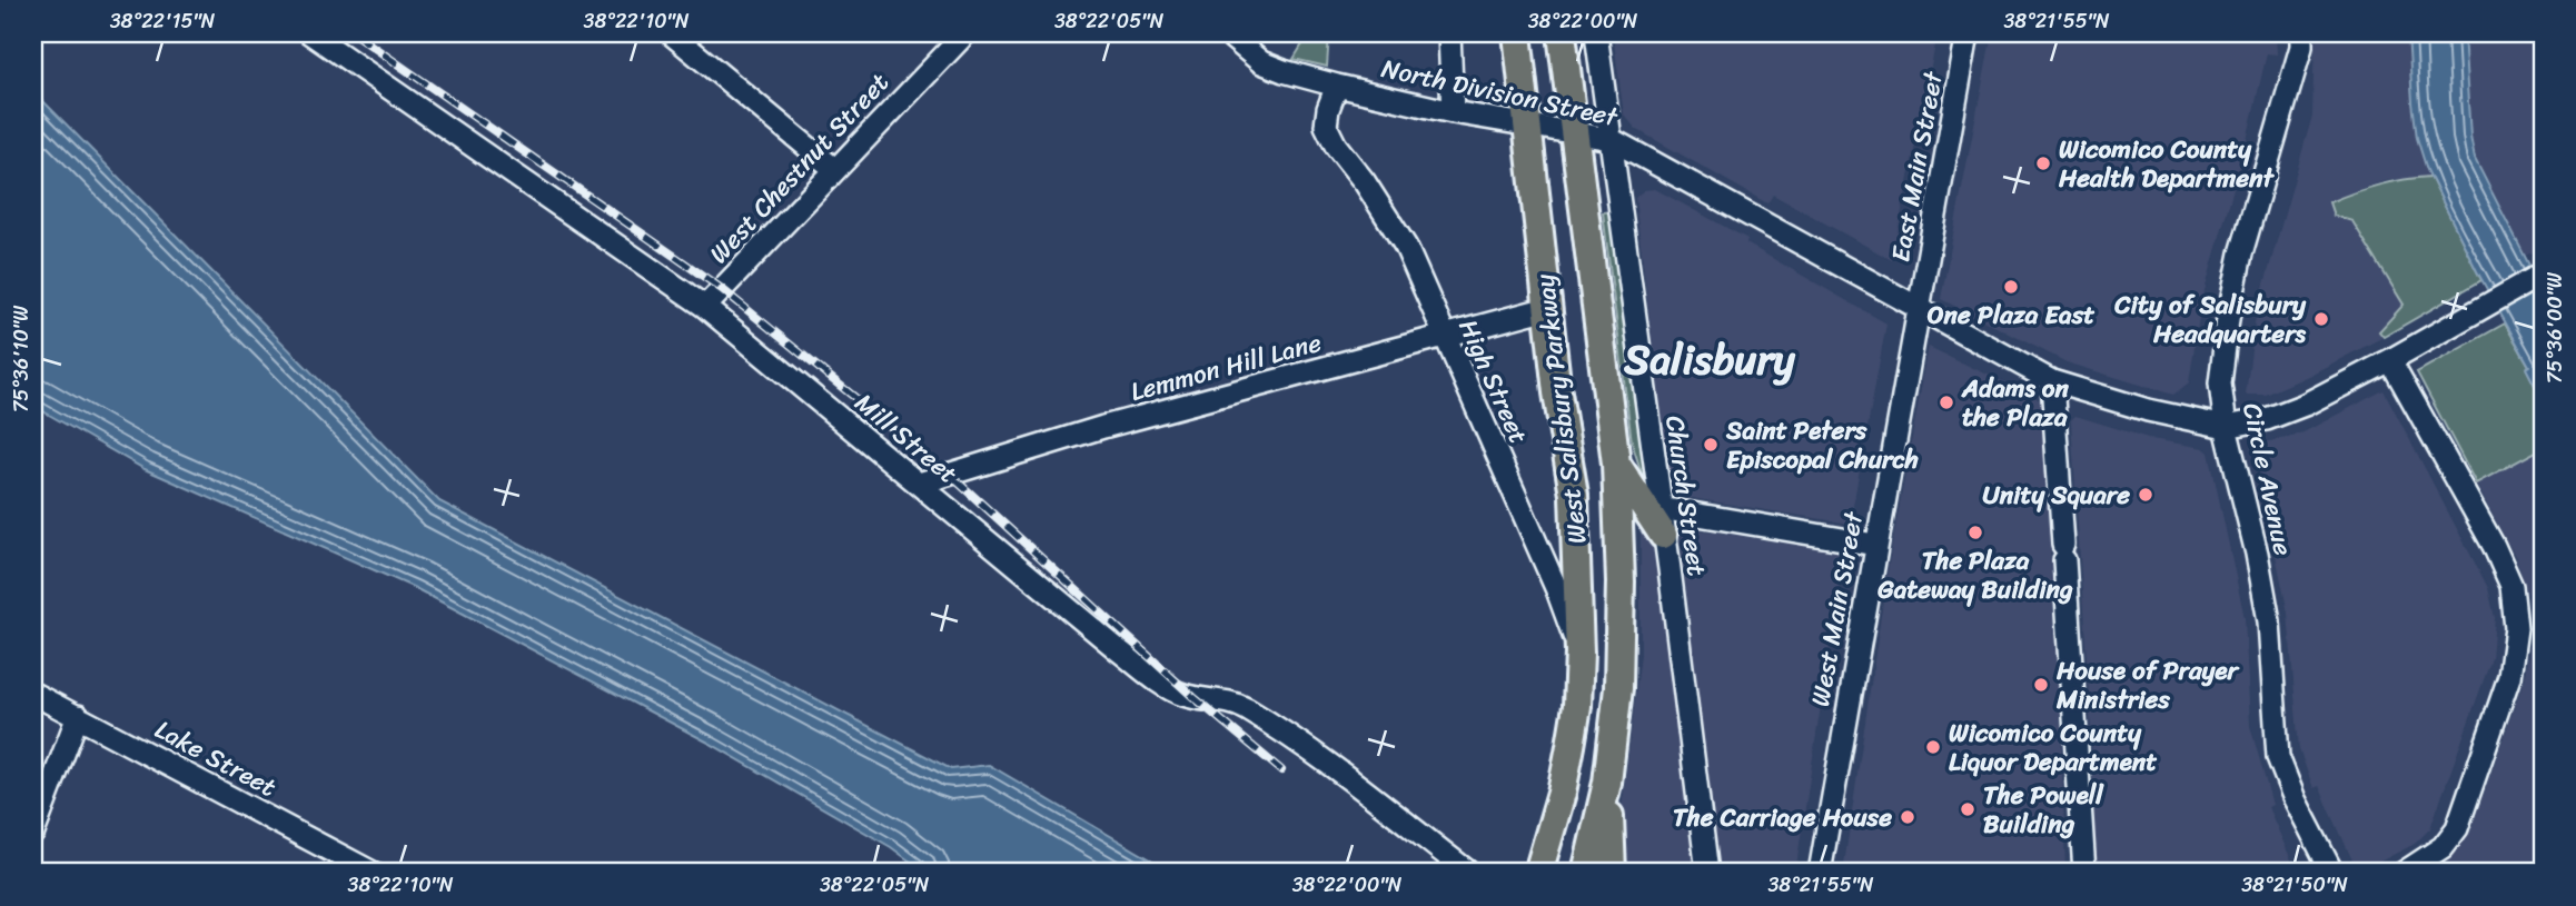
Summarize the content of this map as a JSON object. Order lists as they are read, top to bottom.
{
  "streets": {
    "main road": ["West Salisbury Parkway"],
    "street": [
      "North Division Street",
      "East Main Street",
      "West Chestnut Street",
      "Lemmon Hill Lane",
      "High Street",
      "Mill Street",
      "Circle Avenue",
      "Church Street",
      "West Main Street",
      "Lake Street"
    ]
  },
  "crossings": [
    ["North Division Street", "East Main Street"],
    ["North Division Street", "High Street"],
    ["North Division Street", "West Salisbury Parkway"],
    ["North Division Street", "Circle Avenue"],
    ["North Division Street", "Church Street"],
    ["North Division Street", "West Main Street"],
    ["East Main Street", "West Main Street"],
    ["West Chestnut Street", "Mill Street"],
    ["Lemmon Hill Lane", "High Street"],
    ["Lemmon Hill Lane", "West Salisbury Parkway"],
    ["Lemmon Hill Lane", "Mill Street"],
    ["High Street", "West Salisbury Parkway"]
  ],
  "districts": ["Salisbury"],
  "places": [
    "Wicomico County Health Department",
    "One Plaza East",
    "City of Salisbury Headquarters",
    "Adams on the Plaza",
    "Saint Peters Episcopal Church",
    "Unity Square",
    "The Plaza Gateway Building",
    "House of Prayer Ministries",
    "Wicomico County Liquor Department",
    "The Powell Building",
    "The Carriage House"
  ],
  "coordinates": [
    "38°22'15\"N",
    "38°22'10\"N",
    "38°22'05\"N",
    "38°22'00\"N",
    "38°21'55\"N",
    "75°36'00\"W",
    "75°36'10\"W",
    "38°21'50\"N"
  ]
}
